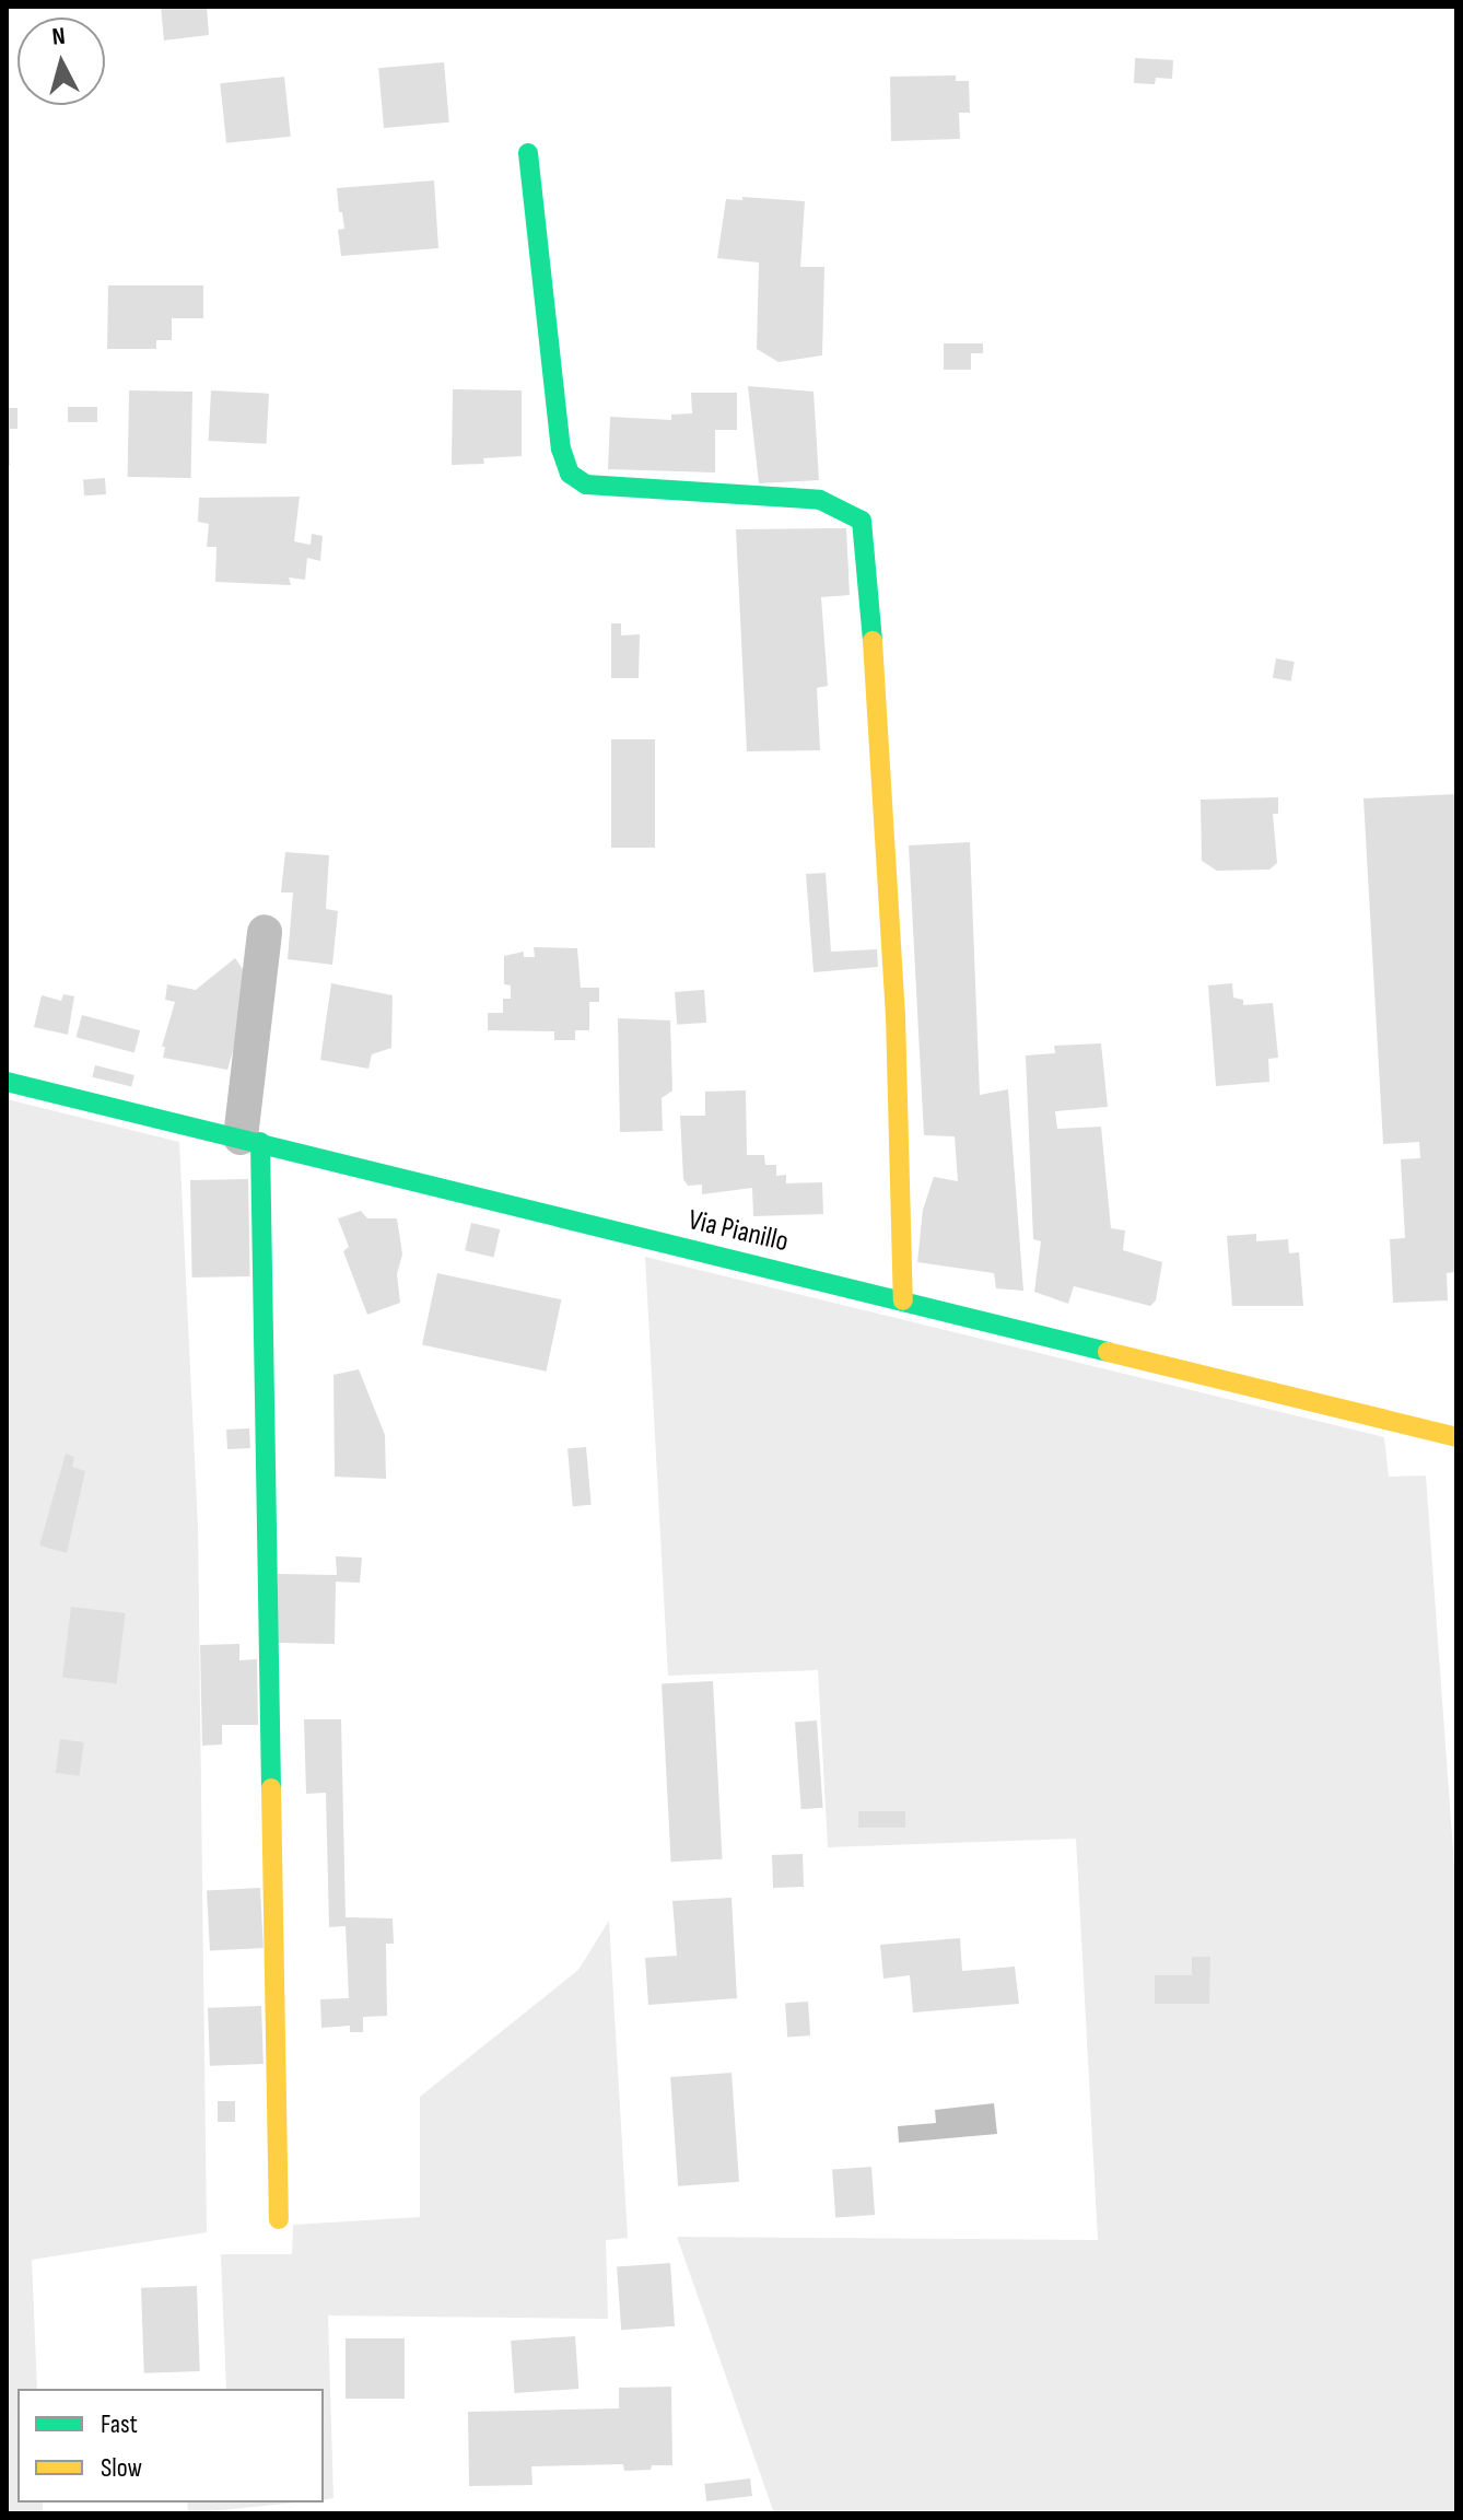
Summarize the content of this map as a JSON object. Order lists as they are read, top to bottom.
{
  "streets": {
    "street": ["Via Pianillo"]
  },
  "legend": ["Fast", "Slow"],
  "north": "top"
}
